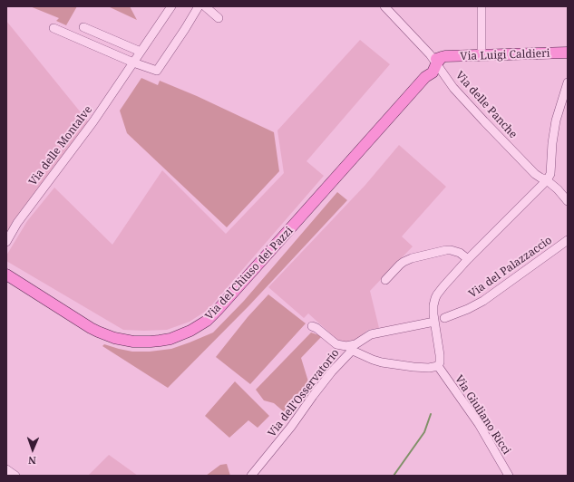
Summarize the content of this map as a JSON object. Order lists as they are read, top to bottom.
{
  "streets": {
    "main road": ["Via Luigi Caldieri", "Via del Chiuso dei Pazzi"],
    "street": [
      "Via delle Panche",
      "Via delle Montalve",
      "Via del Palazzaccio",
      "Via dell'Osservatorio",
      "Via Giuliano Ricci"
    ]
  },
  "crossings": [
    ["Via Luigi Caldieri", "Via delle Panche"],
    ["Via Luigi Caldieri", "Via del Chiuso dei Pazzi"],
    ["Via delle Panche", "Via del Chiuso dei Pazzi"],
    ["Via dell'Osservatorio", "Via Giuliano Ricci"]
  ],
  "north": "bottom"
}
